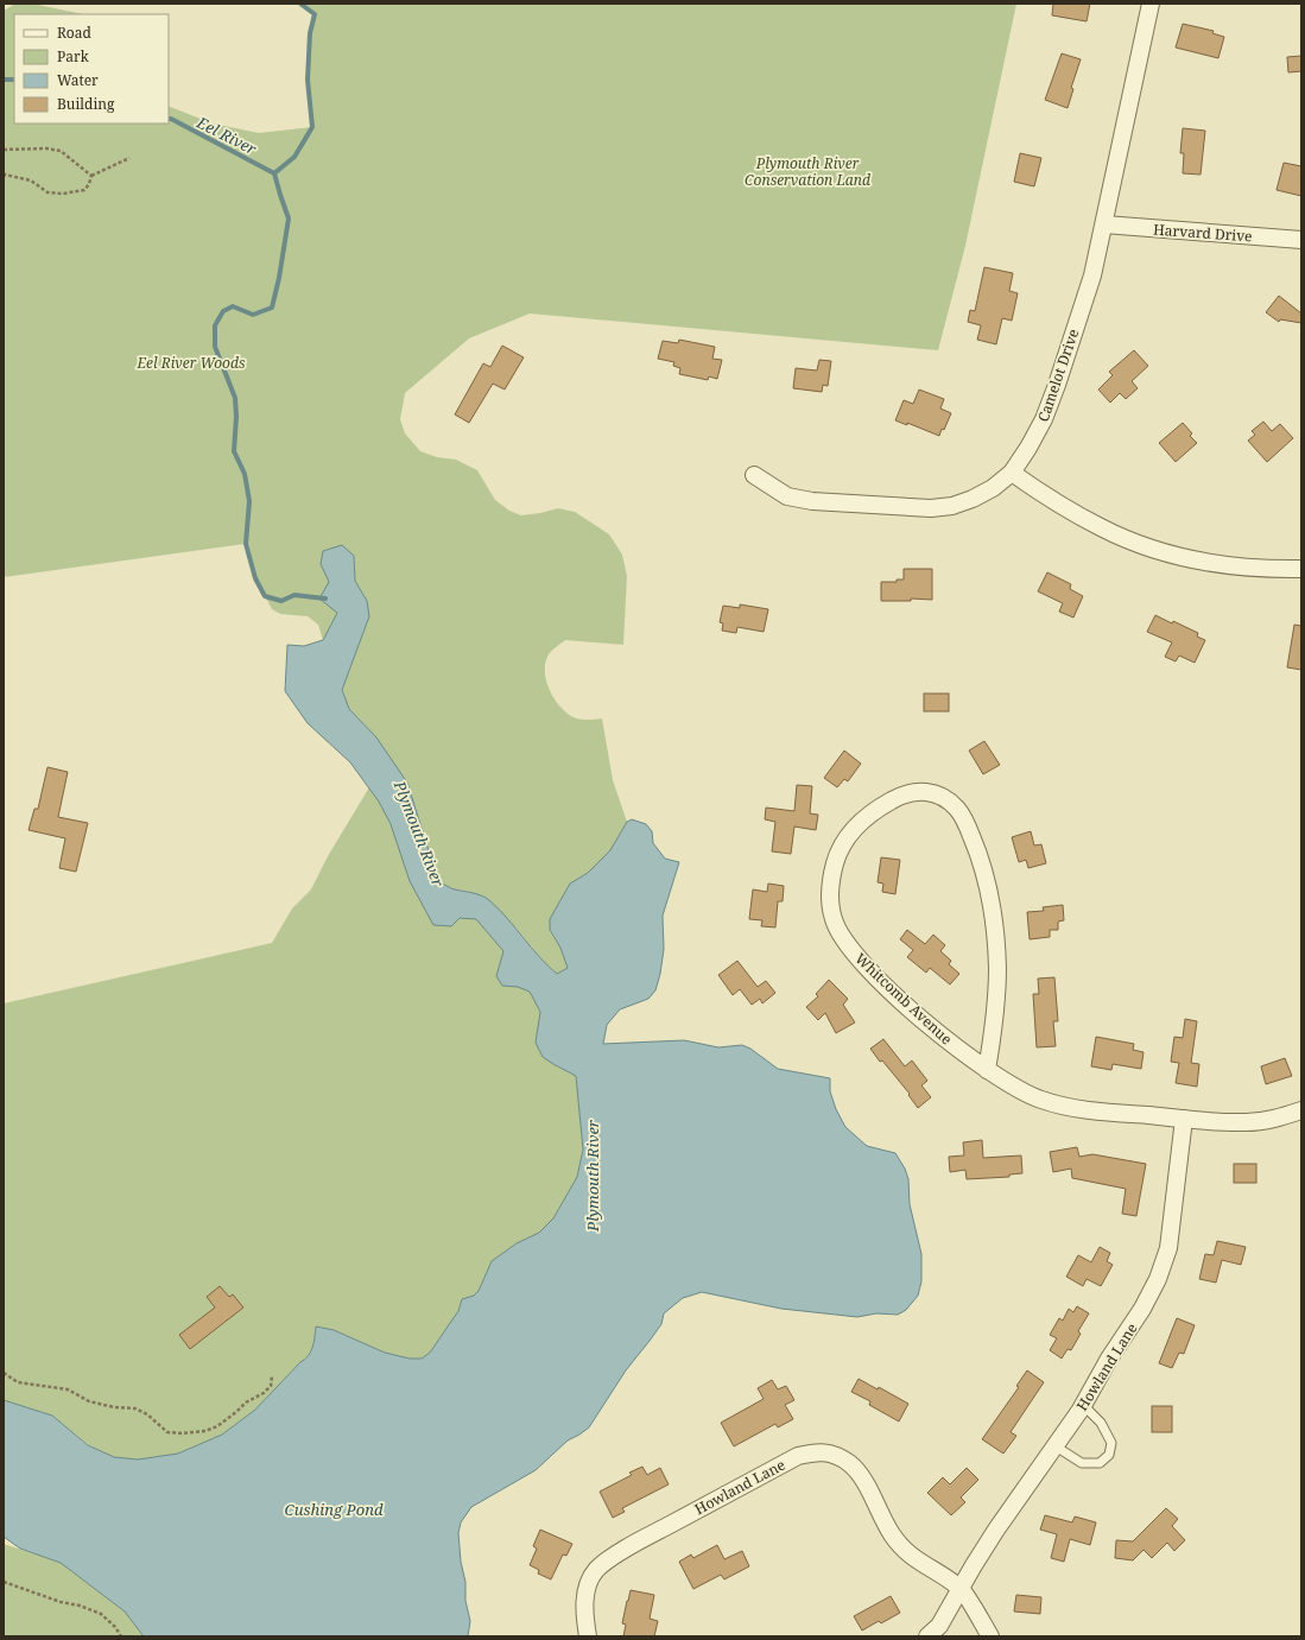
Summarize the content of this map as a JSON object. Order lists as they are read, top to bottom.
{
  "streets": {
    "street": [
      "Harvard Drive",
      "Camelot Drive",
      "Whitcomb Avenue",
      "Howland Lane"
    ]
  },
  "crossings": [
    ["Harvard Drive", "Camelot Drive"],
    ["Whitcomb Avenue", "Howland Lane"]
  ],
  "water": ["Eel River", "Plymouth River", "Cushing Pond"],
  "parks": ["Plymouth River Conservation Land", "Eel River Woods"],
  "legend": [
    "Road",
    "Park",
    "Water",
    "Building"
  ]
}
